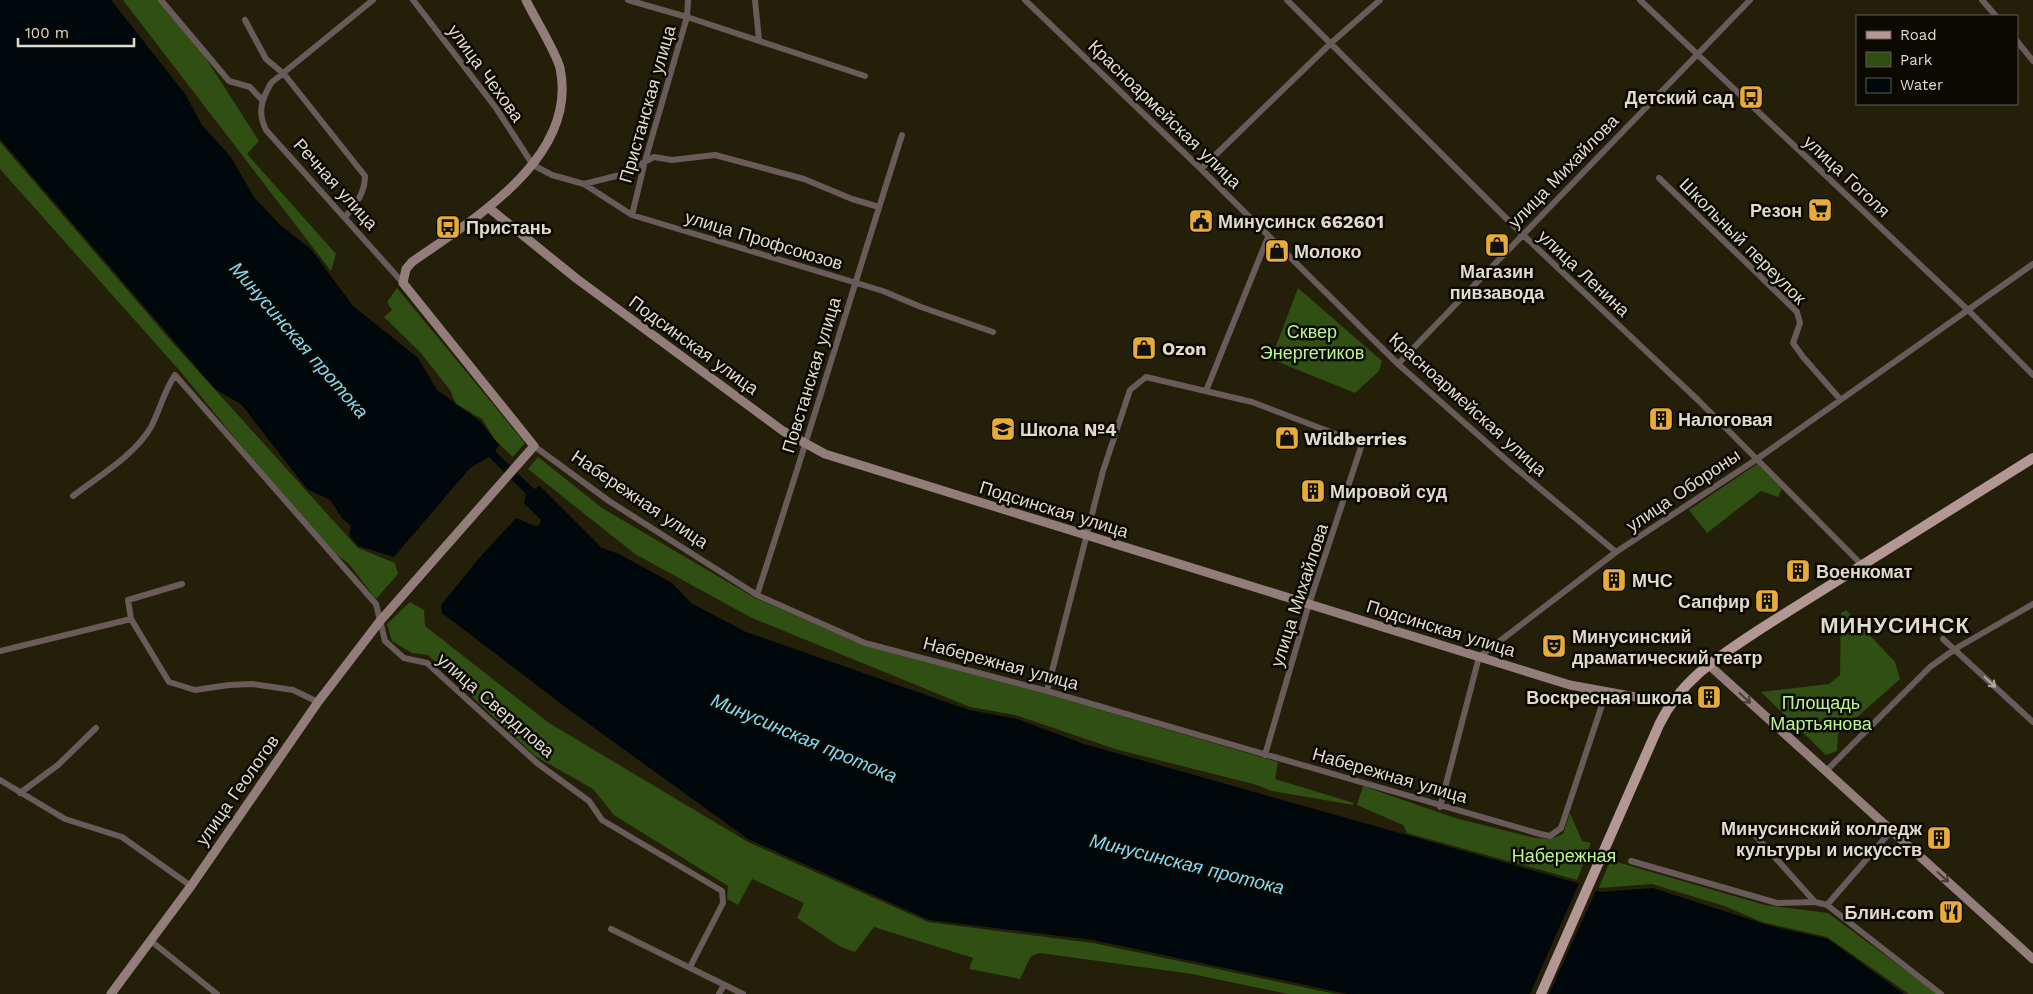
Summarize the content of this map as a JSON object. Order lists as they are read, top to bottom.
{
  "streets": {
    "street": [
      "улица Чехова",
      "Пристанская улица",
      "Красноармейская улица",
      "улица Михайлова",
      "улица Гоголя",
      "Речная улица",
      "улица Профсоюзов",
      "Школьный переулок",
      "улица Ленина",
      "Подсинская улица",
      "Повстанская улица",
      "улица Обороны",
      "Набережная улица",
      "улица Свердлова",
      "улица Геологов"
    ]
  },
  "crossings": [
    ["улица Чехова", "улица Профсоюзов"],
    ["Пристанская улица", "улица Профсоюзов"],
    ["Красноармейская улица", "улица Михайлова"],
    ["Красноармейская улица", "улица Обороны"],
    ["улица Михайлова", "улица Гоголя"],
    ["улица Михайлова", "улица Ленина"],
    ["улица Михайлова", "Подсинская улица"],
    ["улица Михайлова", "Набережная улица"],
    ["улица Гоголя", "улица Обороны"],
    ["Речная улица", "Набережная улица"],
    ["улица Профсоюзов", "Повстанская улица"],
    ["Школьный переулок", "улица Обороны"],
    ["улица Ленина", "улица Обороны"],
    ["Подсинская улица", "Повстанская улица"],
    ["Подсинская улица", "улица Обороны"],
    ["Подсинская улица", "Набережная улица"],
    ["Повстанская улица", "Набережная улица"],
    ["Набережная улица", "улица Геологов"],
    ["улица Свердлова", "улица Геологов"]
  ],
  "districts": ["МИНУСИНСК"],
  "water": ["Минусинская протока"],
  "parks": ["Сквер Энергетиков", "Площадь Мартьянова", "Набережная"],
  "places": {
    "bus stop": ["Детский сад", "Пристань"],
    "supermarket": ["Резон"],
    "public building": ["Минусинск 662601"],
    "shop": [
      "Магазин пивзавода",
      "Молоко",
      "Ozon",
      "Wildberries"
    ],
    "building": [
      "Налоговая",
      "Мировой суд",
      "Военкомат",
      "МЧС",
      "Сапфир",
      "Воскресная школа",
      "Минусинский колледж культуры и искусств"
    ],
    "school or university": ["Школа №4"],
    "theatre": ["Минусинский драматический театр"],
    "restaurant": ["Блин.com"]
  },
  "legend": ["Road", "Park", "Water"],
  "scale_bar": "100 m"
}
